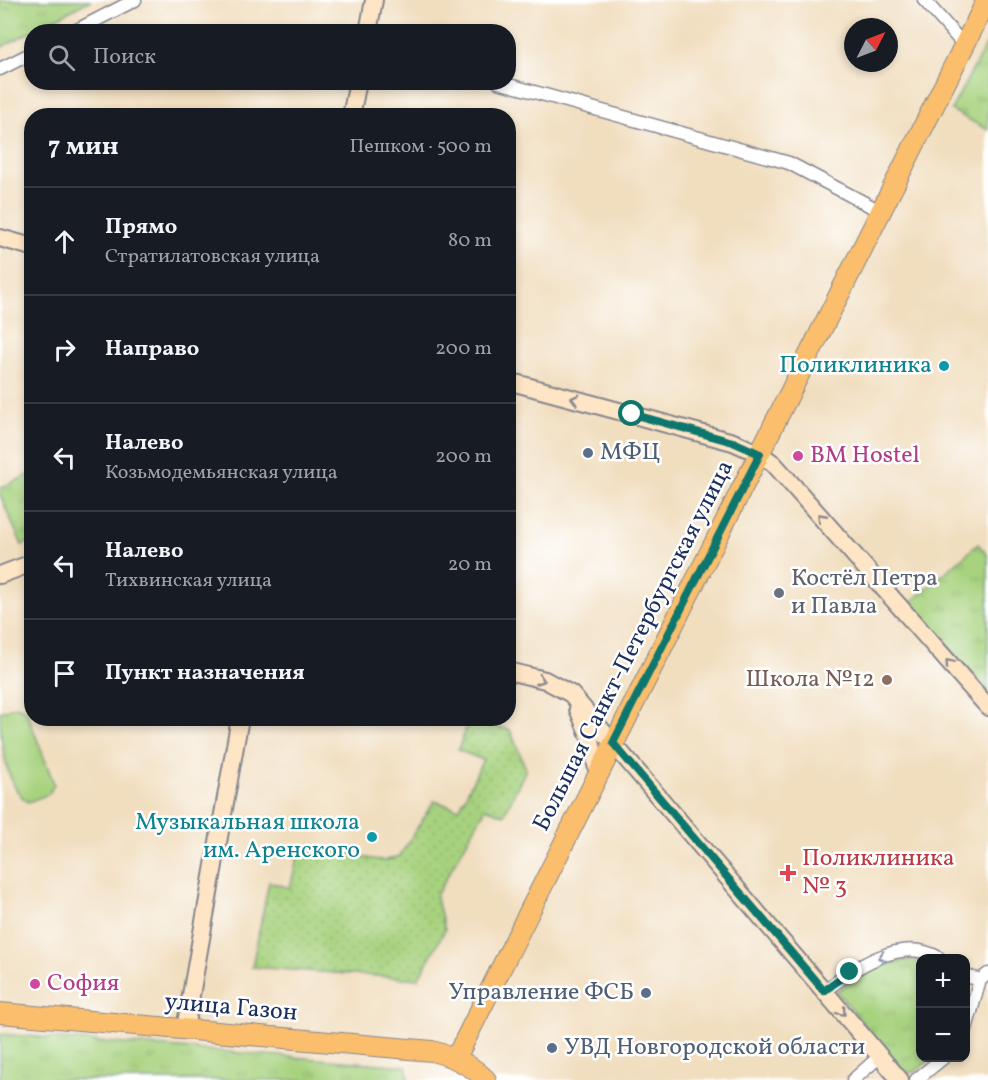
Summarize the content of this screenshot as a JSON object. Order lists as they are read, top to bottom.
{
  "streets": {
    "main road": ["Большая Санкт-Петербургская улица", "улица Газон"]
  },
  "crossings": [
    ["Большая Санкт-Петербургская улица", "улица Газон"]
  ],
  "places": {
    "other": [
      "Поликлиника",
      "МФЦ",
      "BM Hostel",
      "Костёл Петра и Павла",
      "Школа №12",
      "Музыкальная школа им. Аренского",
      "София",
      "Управление ФСБ",
      "УВД Новгородской области"
    ],
    "health": ["Поликлиника № 3"]
  },
  "north": "top right",
  "page": {
    "search": "Поиск",
    "heading": ["7 мин", "Пешком · 500 m"],
    "list": [
      ["Прямо", "Стратилатовская улица", "80 m"],
      ["Направо", "200 m"],
      ["Налево", "Козьмодемьянская улица", "200 m"],
      ["Налево", "Тихвинская улица", "20 m"],
      "Пункт назначения"
    ],
    "map_buttons": ["+", "−"]
  }
}
